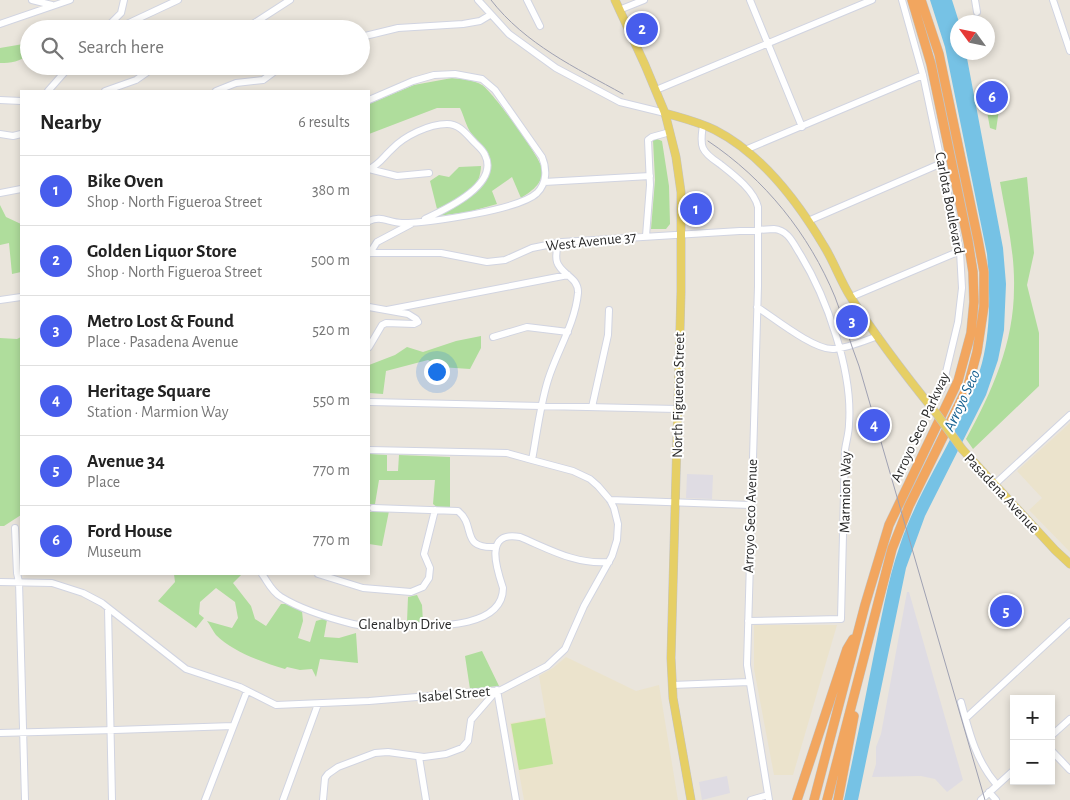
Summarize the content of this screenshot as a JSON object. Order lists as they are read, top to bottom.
{
  "streets": {
    "highway": ["Arroyo Seco Parkway"],
    "main road": ["North Figueroa Street", "Pasadena Avenue"],
    "street": [
      "Carlota Boulevard",
      "West Avenue 37",
      "Marmion Way",
      "Arroyo Seco Avenue",
      "Glenalbyn Drive",
      "Isabel Street"
    ]
  },
  "crossings": [
    ["Carlota Boulevard", "Pasadena Avenue"],
    ["West Avenue 37", "North Figueroa Street"],
    ["West Avenue 37", "Marmion Way"],
    ["West Avenue 37", "Arroyo Seco Avenue"],
    ["North Figueroa Street", "Pasadena Avenue"],
    ["Marmion Way", "Arroyo Seco Avenue"]
  ],
  "water": ["Arroyo Seco"],
  "north": "top left",
  "page": {
    "pins": [
      "2",
      "6",
      "1",
      "3",
      "4",
      "5"
    ],
    "search": "Search here",
    "heading": ["Nearby", "6 results"],
    "list": [
      {
        "mark": "1",
        "name": "Bike Oven",
        "note": "Shop · North Figueroa Street",
        "value": "380 m"
      },
      {
        "mark": "2",
        "name": "Golden Liquor Store",
        "note": "Shop · North Figueroa Street",
        "value": "500 m"
      },
      {
        "mark": "3",
        "name": "Metro Lost & Found",
        "note": "Place · Pasadena Avenue",
        "value": "520 m"
      },
      {
        "mark": "4",
        "name": "Heritage Square",
        "note": "Station · Marmion Way",
        "value": "550 m"
      },
      {
        "mark": "5",
        "name": "Avenue 34",
        "note": "Place",
        "value": "770 m"
      },
      {
        "mark": "6",
        "name": "Ford House",
        "note": "Museum",
        "value": "770 m"
      }
    ],
    "map_buttons": ["+", "−"]
  }
}
